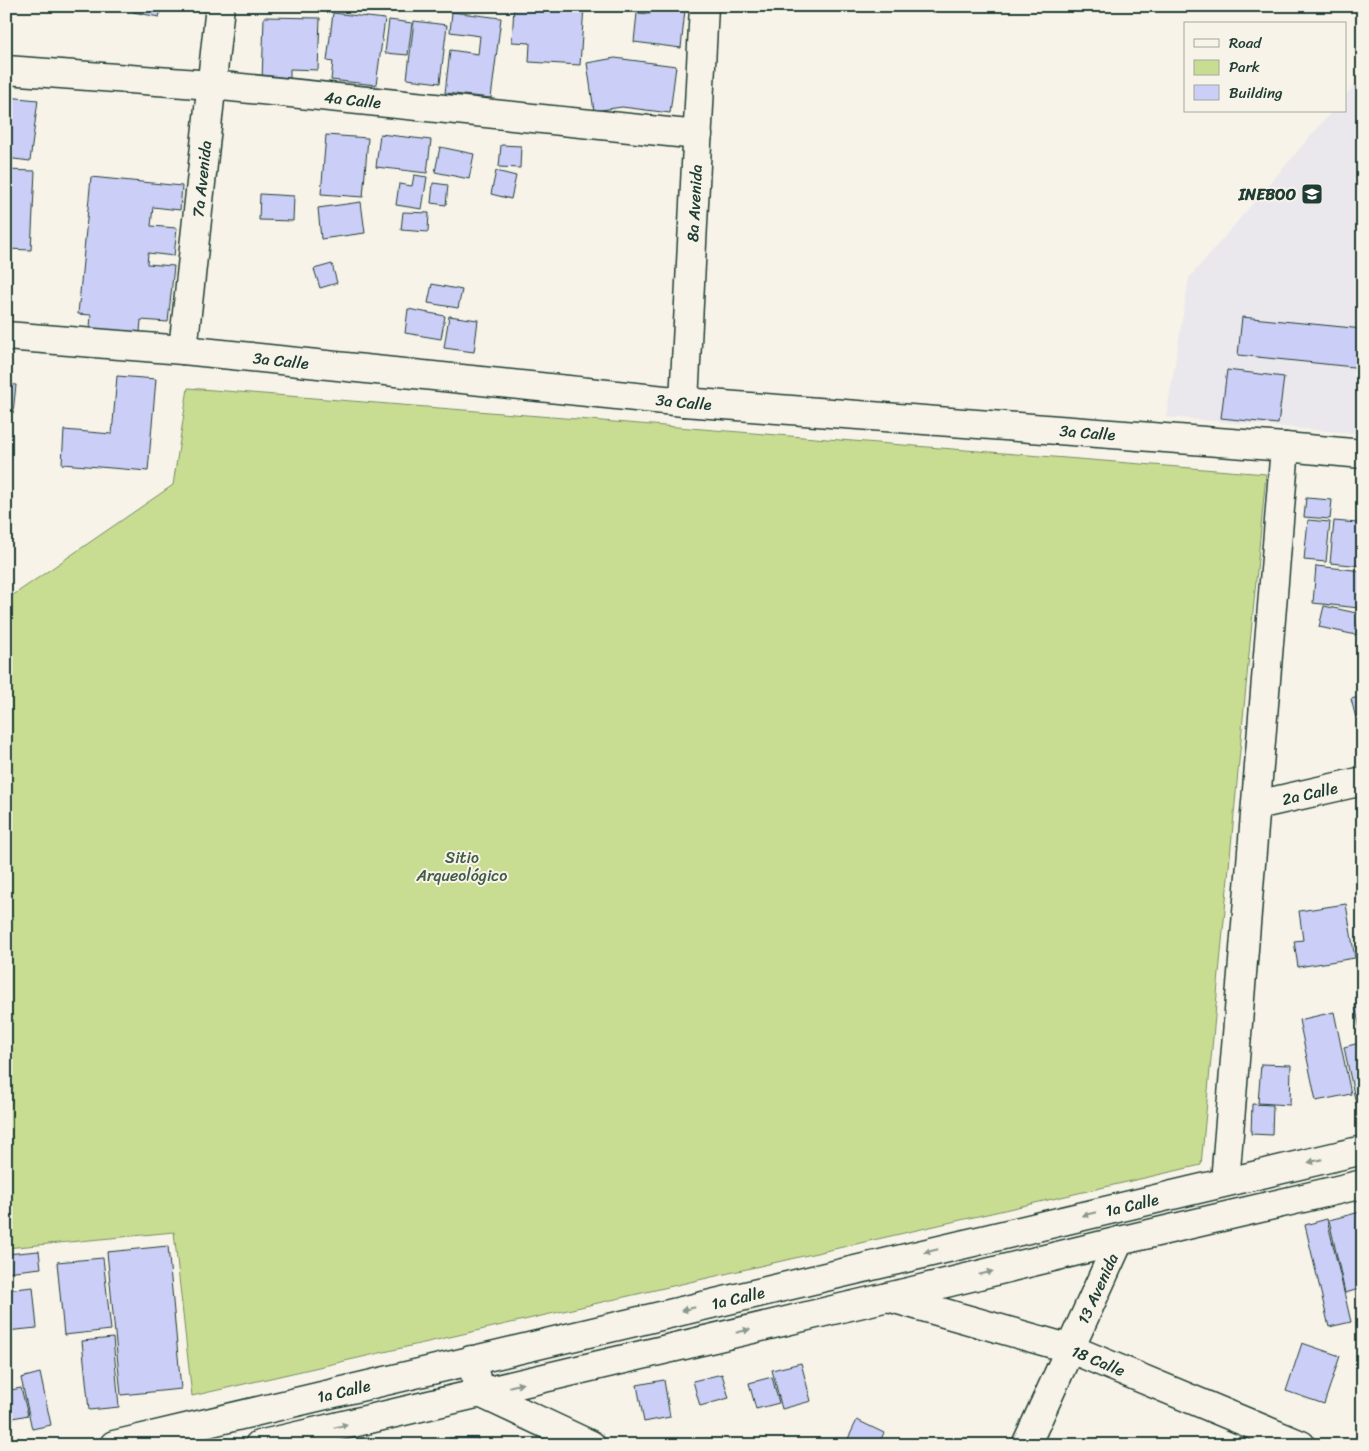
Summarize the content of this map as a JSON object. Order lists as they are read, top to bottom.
{
  "streets": {
    "street": [
      "4a Calle",
      "7a Avenida",
      "8a Avenida",
      "3a Calle",
      "2a Calle",
      "1a Calle",
      "13 Avenida",
      "18 Calle"
    ]
  },
  "crossings": [
    ["4a Calle", "7a Avenida"],
    ["4a Calle", "8a Avenida"],
    ["7a Avenida", "3a Calle"],
    ["8a Avenida", "3a Calle"],
    ["1a Calle", "13 Avenida"],
    ["1a Calle", "18 Calle"],
    ["13 Avenida", "18 Calle"]
  ],
  "parks": ["Sitio Arqueológico"],
  "places": {
    "school or university": ["INEBOO"]
  },
  "legend": ["Road", "Park", "Building"]
}
